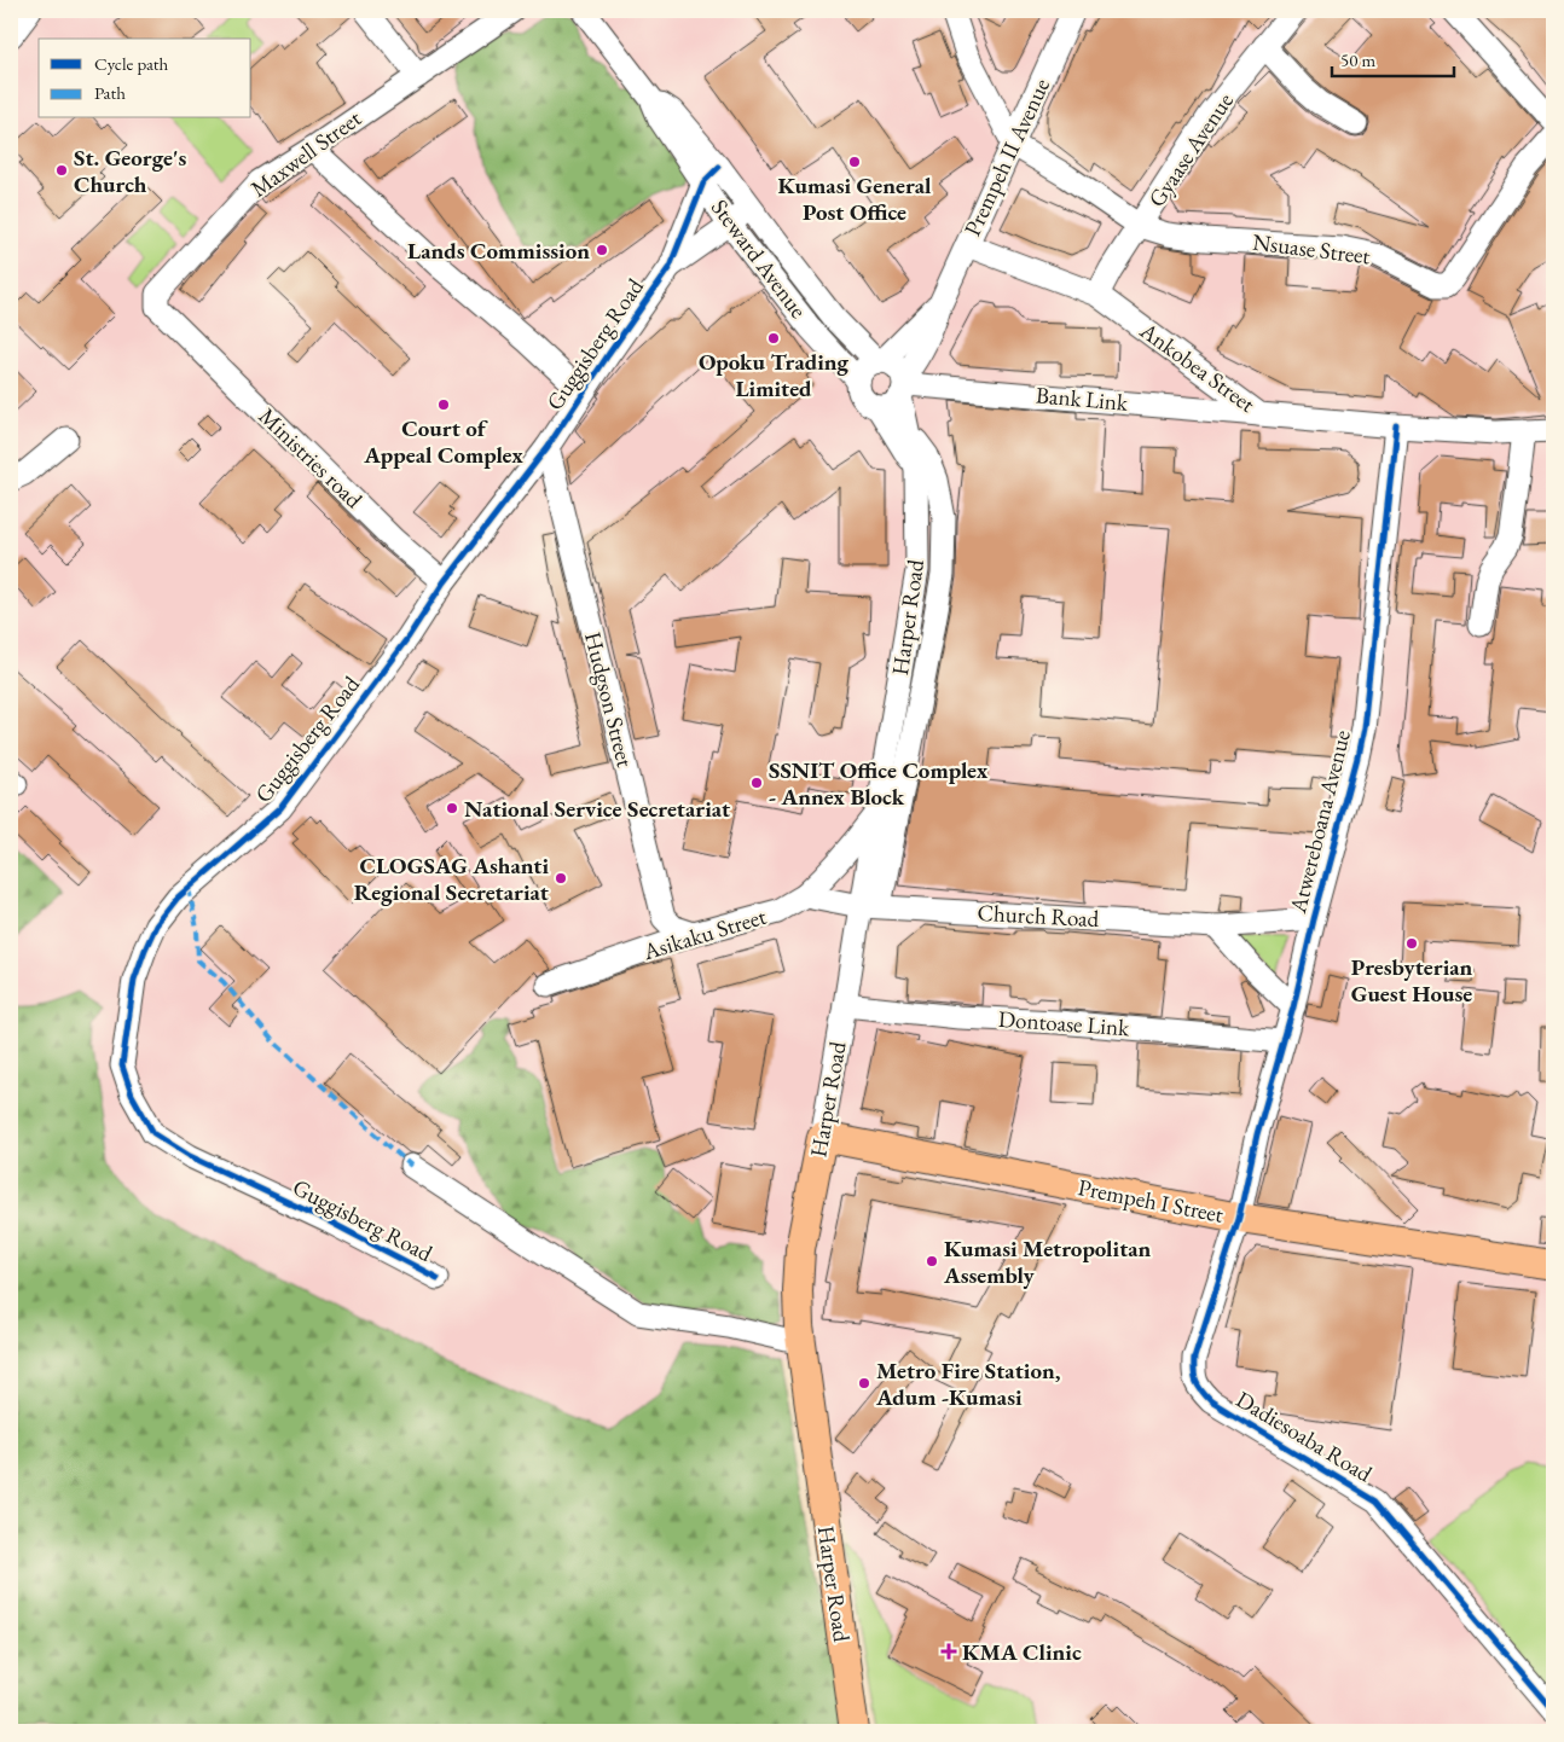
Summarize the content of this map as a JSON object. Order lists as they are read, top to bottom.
{
  "streets": {
    "main road": ["Harper Road", "Prempeh I Street"],
    "street": [
      "Gyaase Avenue",
      "Maxwell Street",
      "Prempeh II Avenue",
      "Nsuase Street",
      "Steward Avenue",
      "Guggisberg Road",
      "Ankobea Street",
      "Bank Link",
      "Ministries road",
      "Hudgson Street",
      "Atwereboana Avenue",
      "Church Road",
      "Asikaku Street",
      "Dontoase Link",
      "Dadiesoaba Road"
    ]
  },
  "crossings": [
    ["Gyaase Avenue", "Nsuase Street"],
    ["Gyaase Avenue", "Ankobea Street"],
    ["Maxwell Street", "Ministries road"],
    ["Prempeh II Avenue", "Nsuase Street"],
    ["Prempeh II Avenue", "Steward Avenue"],
    ["Prempeh II Avenue", "Ankobea Street"],
    ["Prempeh II Avenue", "Bank Link"],
    ["Prempeh II Avenue", "Harper Road"],
    ["Steward Avenue", "Guggisberg Road"],
    ["Steward Avenue", "Bank Link"],
    ["Steward Avenue", "Harper Road"],
    ["Guggisberg Road", "Ministries road"],
    ["Guggisberg Road", "Hudgson Street"],
    ["Ankobea Street", "Bank Link"],
    ["Ankobea Street", "Atwereboana Avenue"],
    ["Bank Link", "Harper Road"],
    ["Harper Road", "Church Road"],
    ["Harper Road", "Asikaku Street"],
    ["Harper Road", "Dontoase Link"],
    ["Harper Road", "Prempeh I Street"],
    ["Hudgson Street", "Asikaku Street"],
    ["Atwereboana Avenue", "Church Road"],
    ["Atwereboana Avenue", "Dontoase Link"],
    ["Atwereboana Avenue", "Prempeh I Street"],
    ["Atwereboana Avenue", "Dadiesoaba Road"],
    ["Prempeh I Street", "Dadiesoaba Road"]
  ],
  "places": {
    "other": [
      "Kumasi General Post Office",
      "St. George's Church",
      "Lands Commission",
      "Opoku Trading Limited",
      "Court of Appeal Complex",
      "SSNIT Office Complex - Annex Block",
      "National Service Secretariat",
      "CLOGSAG Ashanti Regional Secretariat",
      "Presbyterian Guest House",
      "Kumasi Metropolitan Assembly",
      "Metro Fire Station, Adum -Kumasi"
    ],
    "health": ["KMA Clinic"]
  },
  "legend": ["Cycle path", "Path"],
  "scale_bar": "50 m"
}
